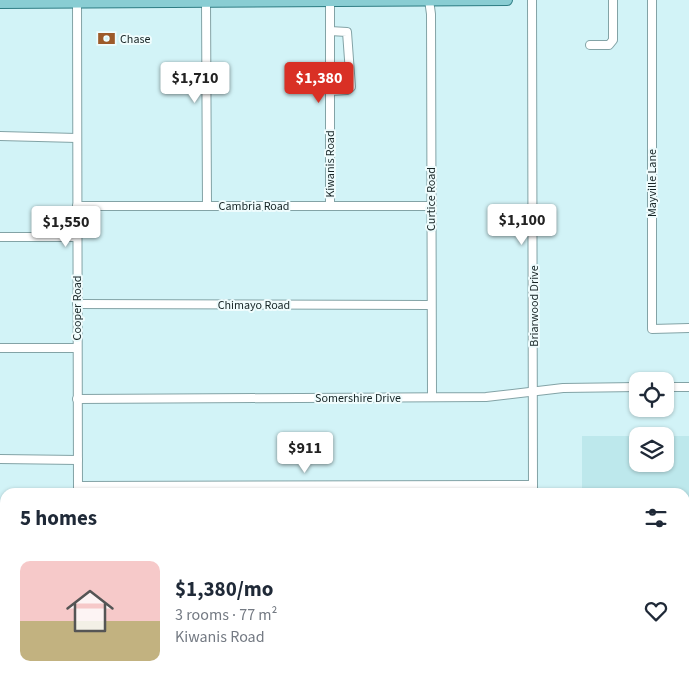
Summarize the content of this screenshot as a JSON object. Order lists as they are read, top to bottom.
{
  "streets": {
    "street": [
      "Kiwanis Road",
      "Mayville Lane",
      "Curtice Road",
      "Cambria Road",
      "Chimayo Road",
      "Briarwood Drive",
      "Cooper Road",
      "Somershire Drive"
    ]
  },
  "crossings": [
    ["Kiwanis Road", "Cambria Road"],
    ["Curtice Road", "Cambria Road"],
    ["Curtice Road", "Chimayo Road"],
    ["Curtice Road", "Somershire Drive"],
    ["Cambria Road", "Cooper Road"],
    ["Chimayo Road", "Cooper Road"],
    ["Briarwood Drive", "Somershire Drive"],
    ["Cooper Road", "Somershire Drive"]
  ],
  "places": {
    "bank": ["Chase"]
  },
  "page": {
    "price": [
      "$1,710",
      "$1,380",
      "$1,100",
      "$1,550",
      "$911"
    ],
    "heading": "5 homes",
    "list": [
      {
        "name": "$1,380/mo",
        "note": "3 rooms · 77 m² · Kiwanis Road"
      }
    ]
  }
}
